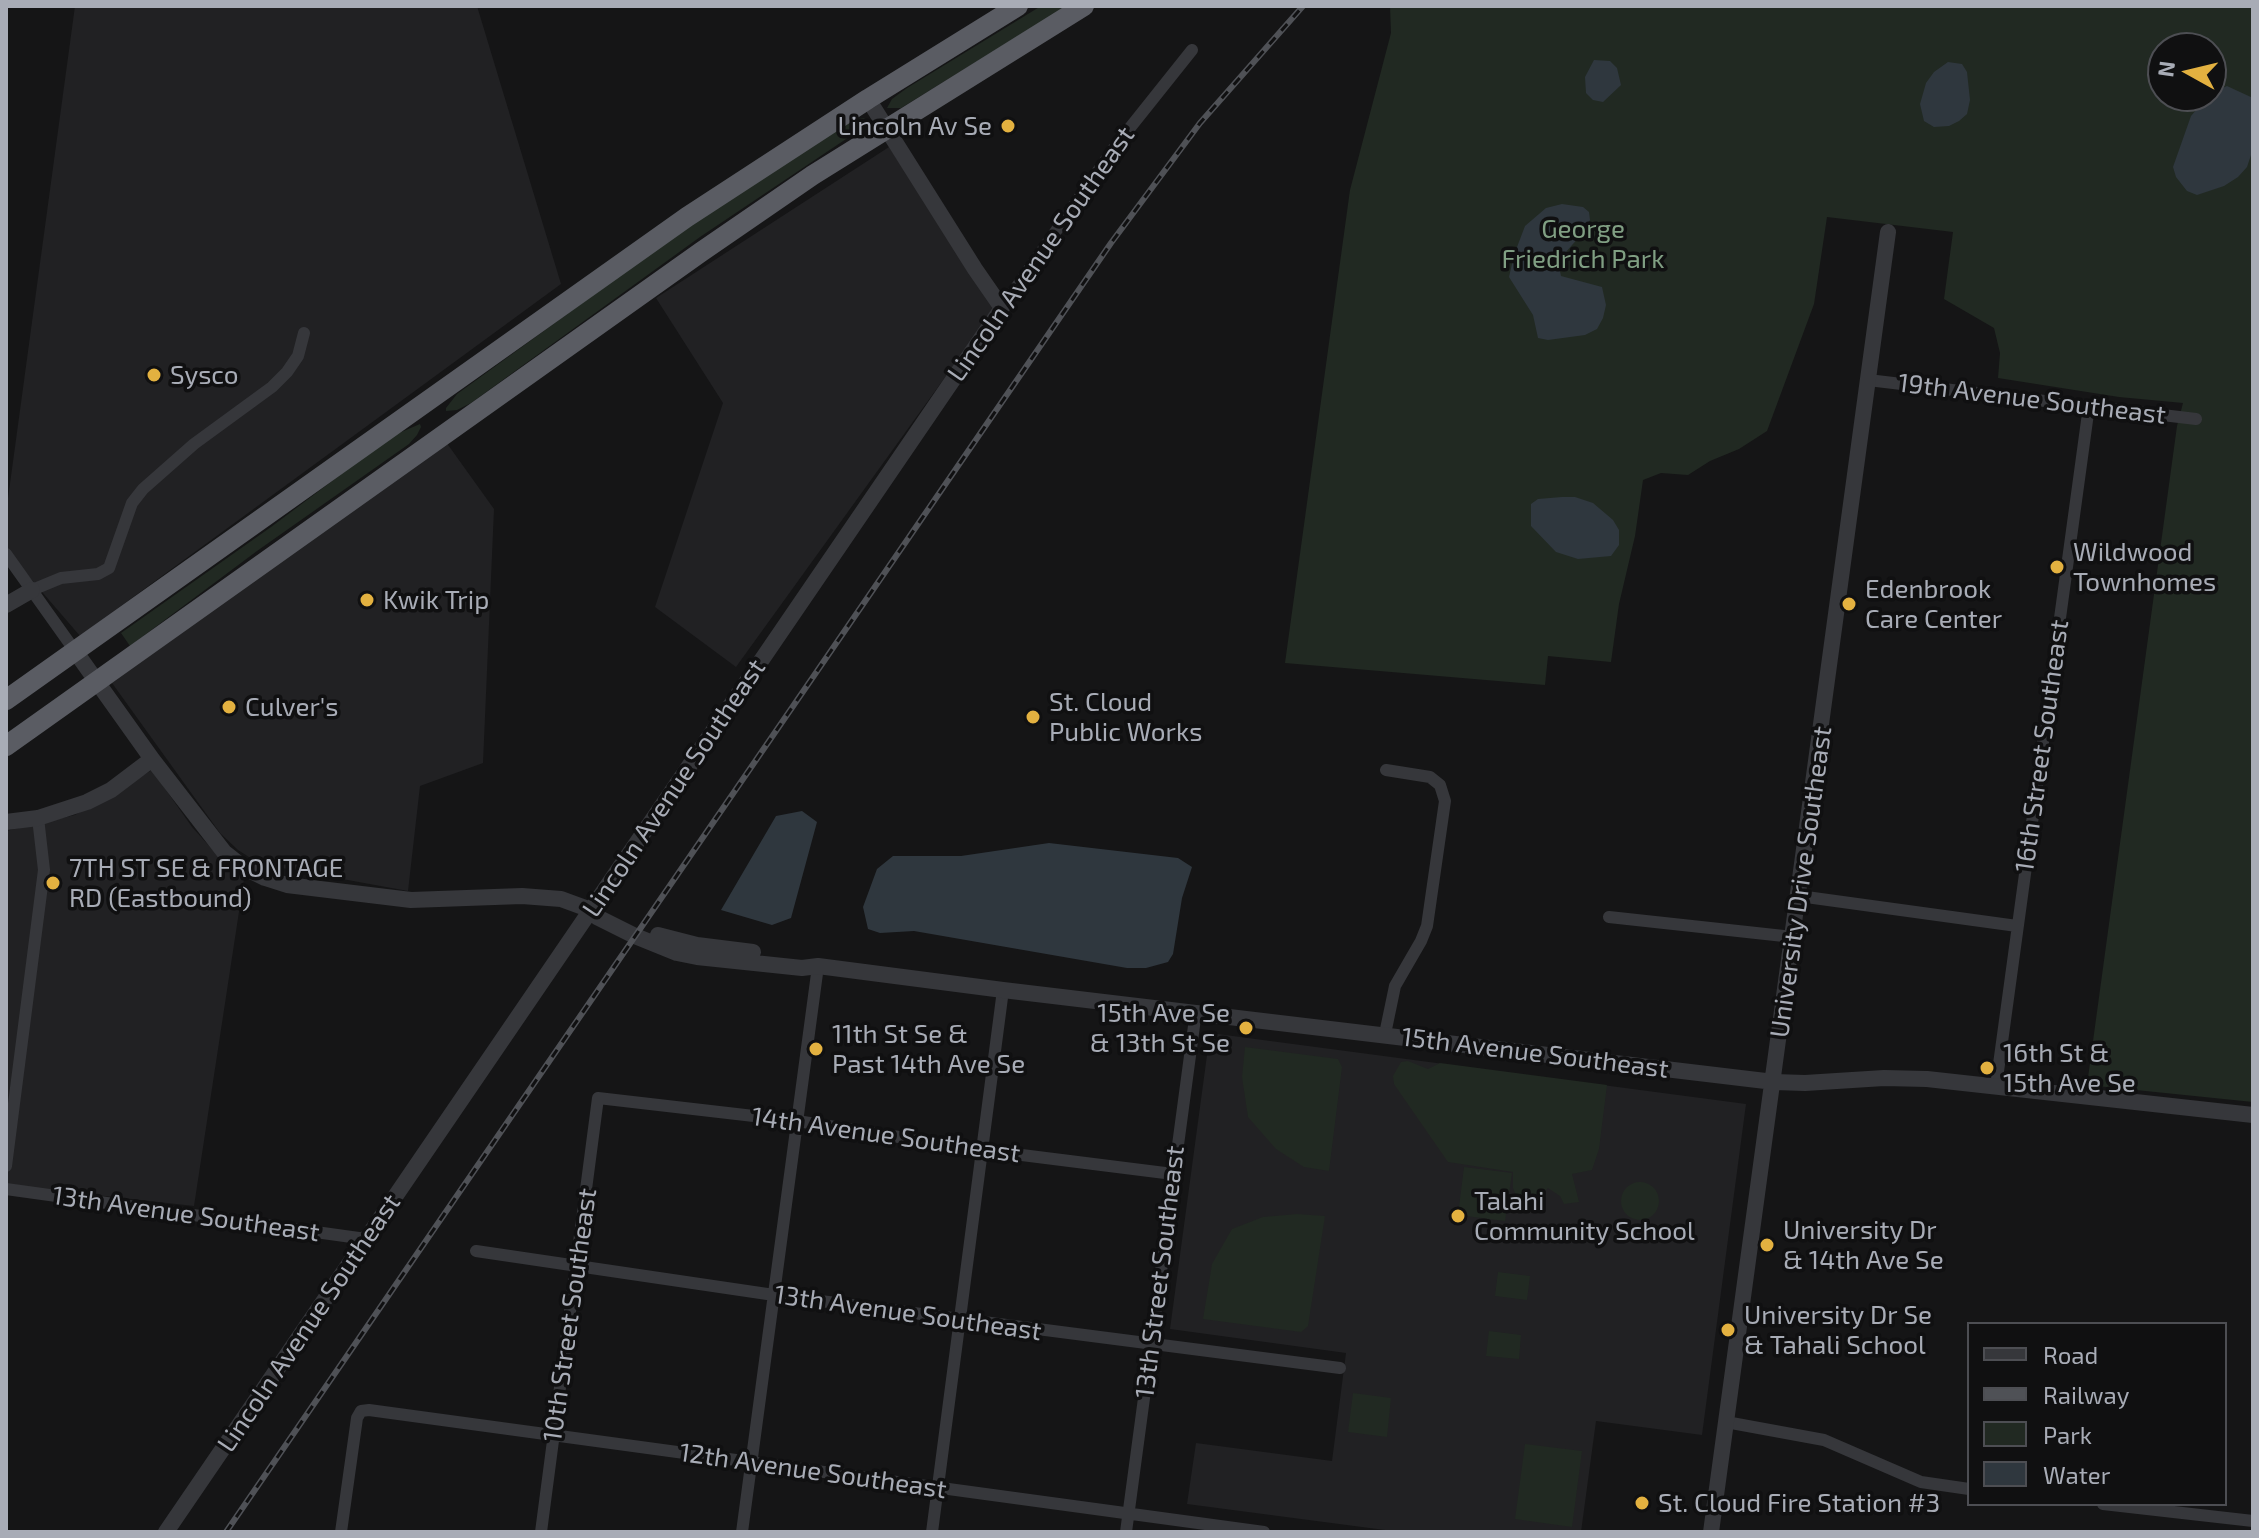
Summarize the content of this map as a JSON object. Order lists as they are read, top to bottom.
{
  "streets": {
    "street": [
      "Lincoln Avenue Southeast",
      "19th Avenue Southeast",
      "16th Street Southeast",
      "University Drive Southeast",
      "15th Avenue Southeast",
      "14th Avenue Southeast",
      "13th Avenue Southeast",
      "13th Street Southeast",
      "10th Street Southeast",
      "12th Avenue Southeast"
    ]
  },
  "crossings": [
    ["Lincoln Avenue Southeast", "15th Avenue Southeast"],
    ["Lincoln Avenue Southeast", "13th Avenue Southeast"],
    ["19th Avenue Southeast", "16th Street Southeast"],
    ["19th Avenue Southeast", "University Drive Southeast"],
    ["16th Street Southeast", "15th Avenue Southeast"],
    ["University Drive Southeast", "15th Avenue Southeast"],
    ["15th Avenue Southeast", "13th Street Southeast"],
    ["14th Avenue Southeast", "13th Street Southeast"],
    ["14th Avenue Southeast", "10th Street Southeast"],
    ["13th Avenue Southeast", "13th Street Southeast"],
    ["13th Avenue Southeast", "10th Street Southeast"],
    ["13th Street Southeast", "12th Avenue Southeast"],
    ["10th Street Southeast", "12th Avenue Southeast"]
  ],
  "parks": ["George Friedrich Park"],
  "places": [
    "Lincoln Av Se",
    "Sysco",
    "Wildwood Townhomes",
    "Kwik Trip",
    "Edenbrook Care Center",
    "Culver's",
    "St. Cloud Public Works",
    "7TH ST SE & FRONTAGE RD (Eastbound)",
    "15th Ave Se & 13th St Se",
    "11th St Se & Past 14th Ave Se",
    "16th St & 15th Ave Se",
    "Talahi Community School",
    "University Dr & 14th Ave Se",
    "University Dr Se & Tahali School",
    "St. Cloud Fire Station #3"
  ],
  "legend": [
    "Road",
    "Railway",
    "Park",
    "Water"
  ],
  "north": "left"
}
